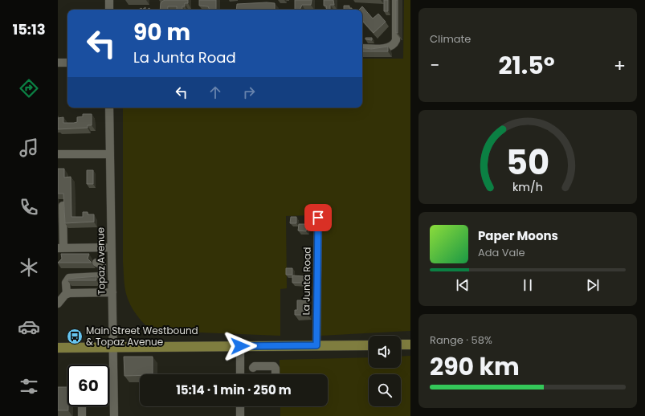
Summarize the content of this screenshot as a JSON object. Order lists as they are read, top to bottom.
{
  "streets": {
    "street": ["Topaz Avenue", "La Junta Road"]
  },
  "places": {
    "bus stop": ["Main Street Westbound & Topaz Avenue"]
  },
  "page": {
    "tabs": "15:13",
    "tile": [
      "Climate",
      ["Range · 58%", "290 km"]
    ],
    "turn": ["90 m", "La Junta Road"],
    "heat": ["−", "21.5°", "+"],
    "song": ["Paper Moons", "Ada Vale"],
    "limit": "60",
    "trip": "15:14 · 1 min · 250 m",
    "gauge": ["50", "km/h"]
  }
}
